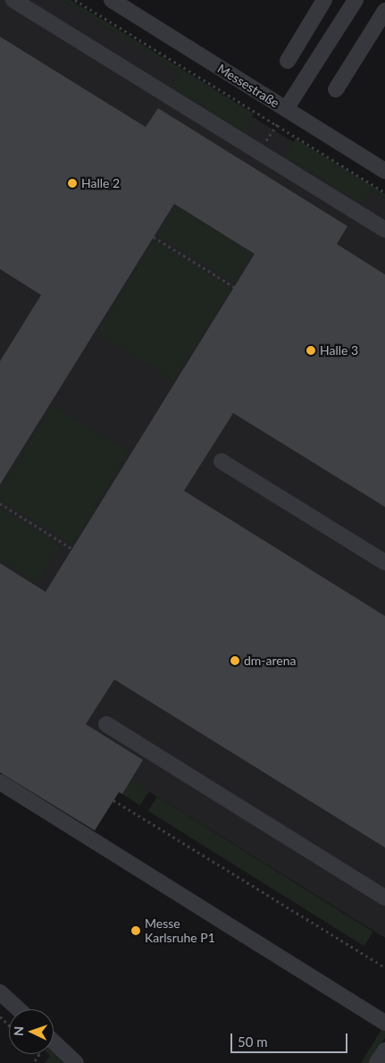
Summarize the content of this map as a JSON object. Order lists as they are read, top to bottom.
{
  "streets": {
    "street": ["Messestraße"]
  },
  "places": [
    "Halle 2",
    "Halle 3",
    "dm-arena",
    "Messe Karlsruhe P1"
  ],
  "scale_bar": "50 m",
  "north": "left"
}
